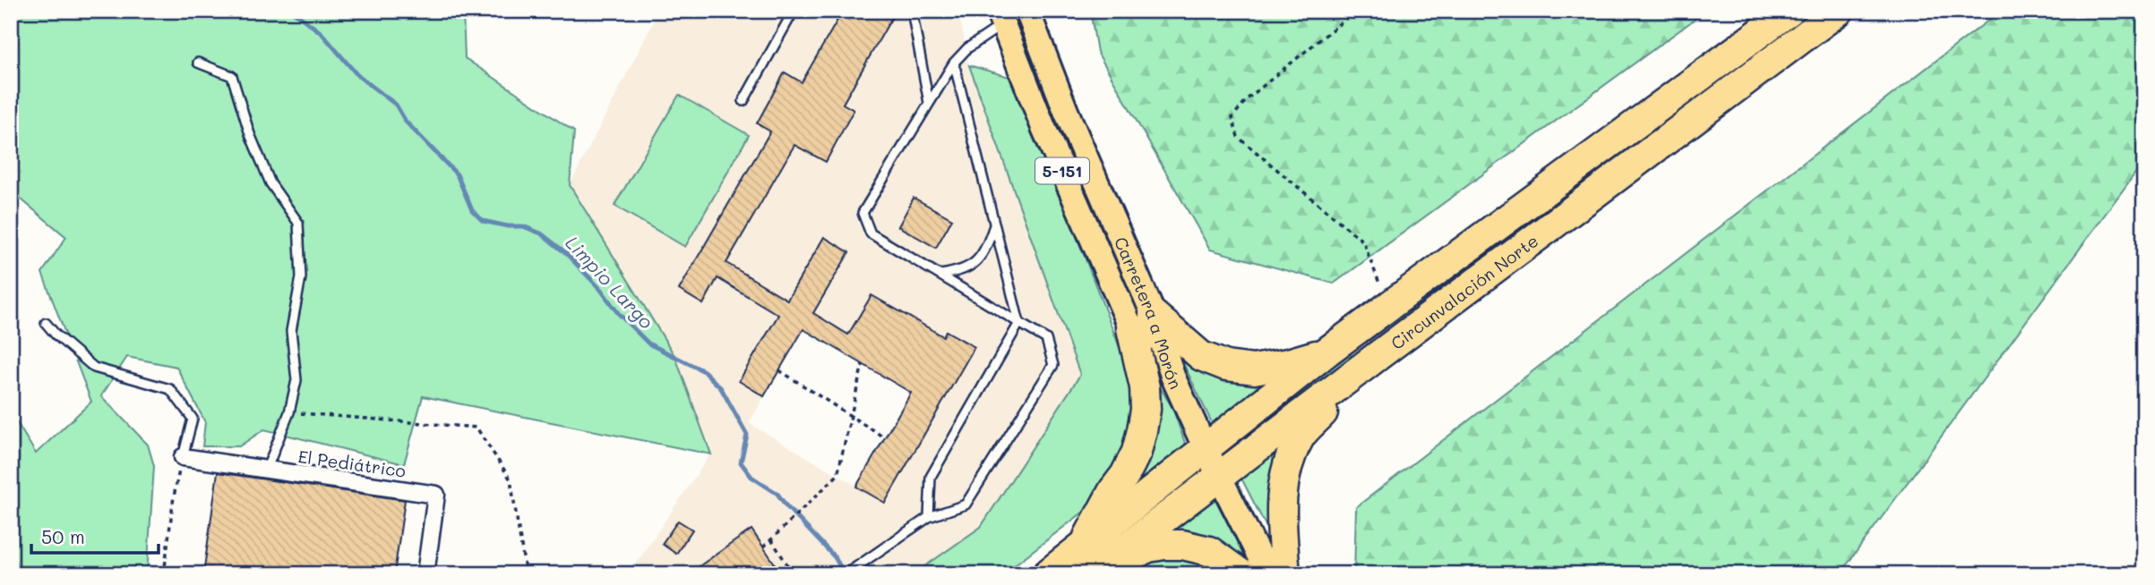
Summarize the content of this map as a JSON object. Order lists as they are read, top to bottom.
{
  "streets": {
    "highway": ["Circunvalación Norte"],
    "main road": ["5-151", "Carretera a Morón"],
    "street": ["El Pediátrico"]
  },
  "crossings": [
    ["5-151", "Circunvalación Norte"],
    ["5-151", "Carretera a Morón"],
    ["Circunvalación Norte", "Carretera a Morón"]
  ],
  "water": ["Limpio Largo"],
  "scale_bar": "50 m"
}
